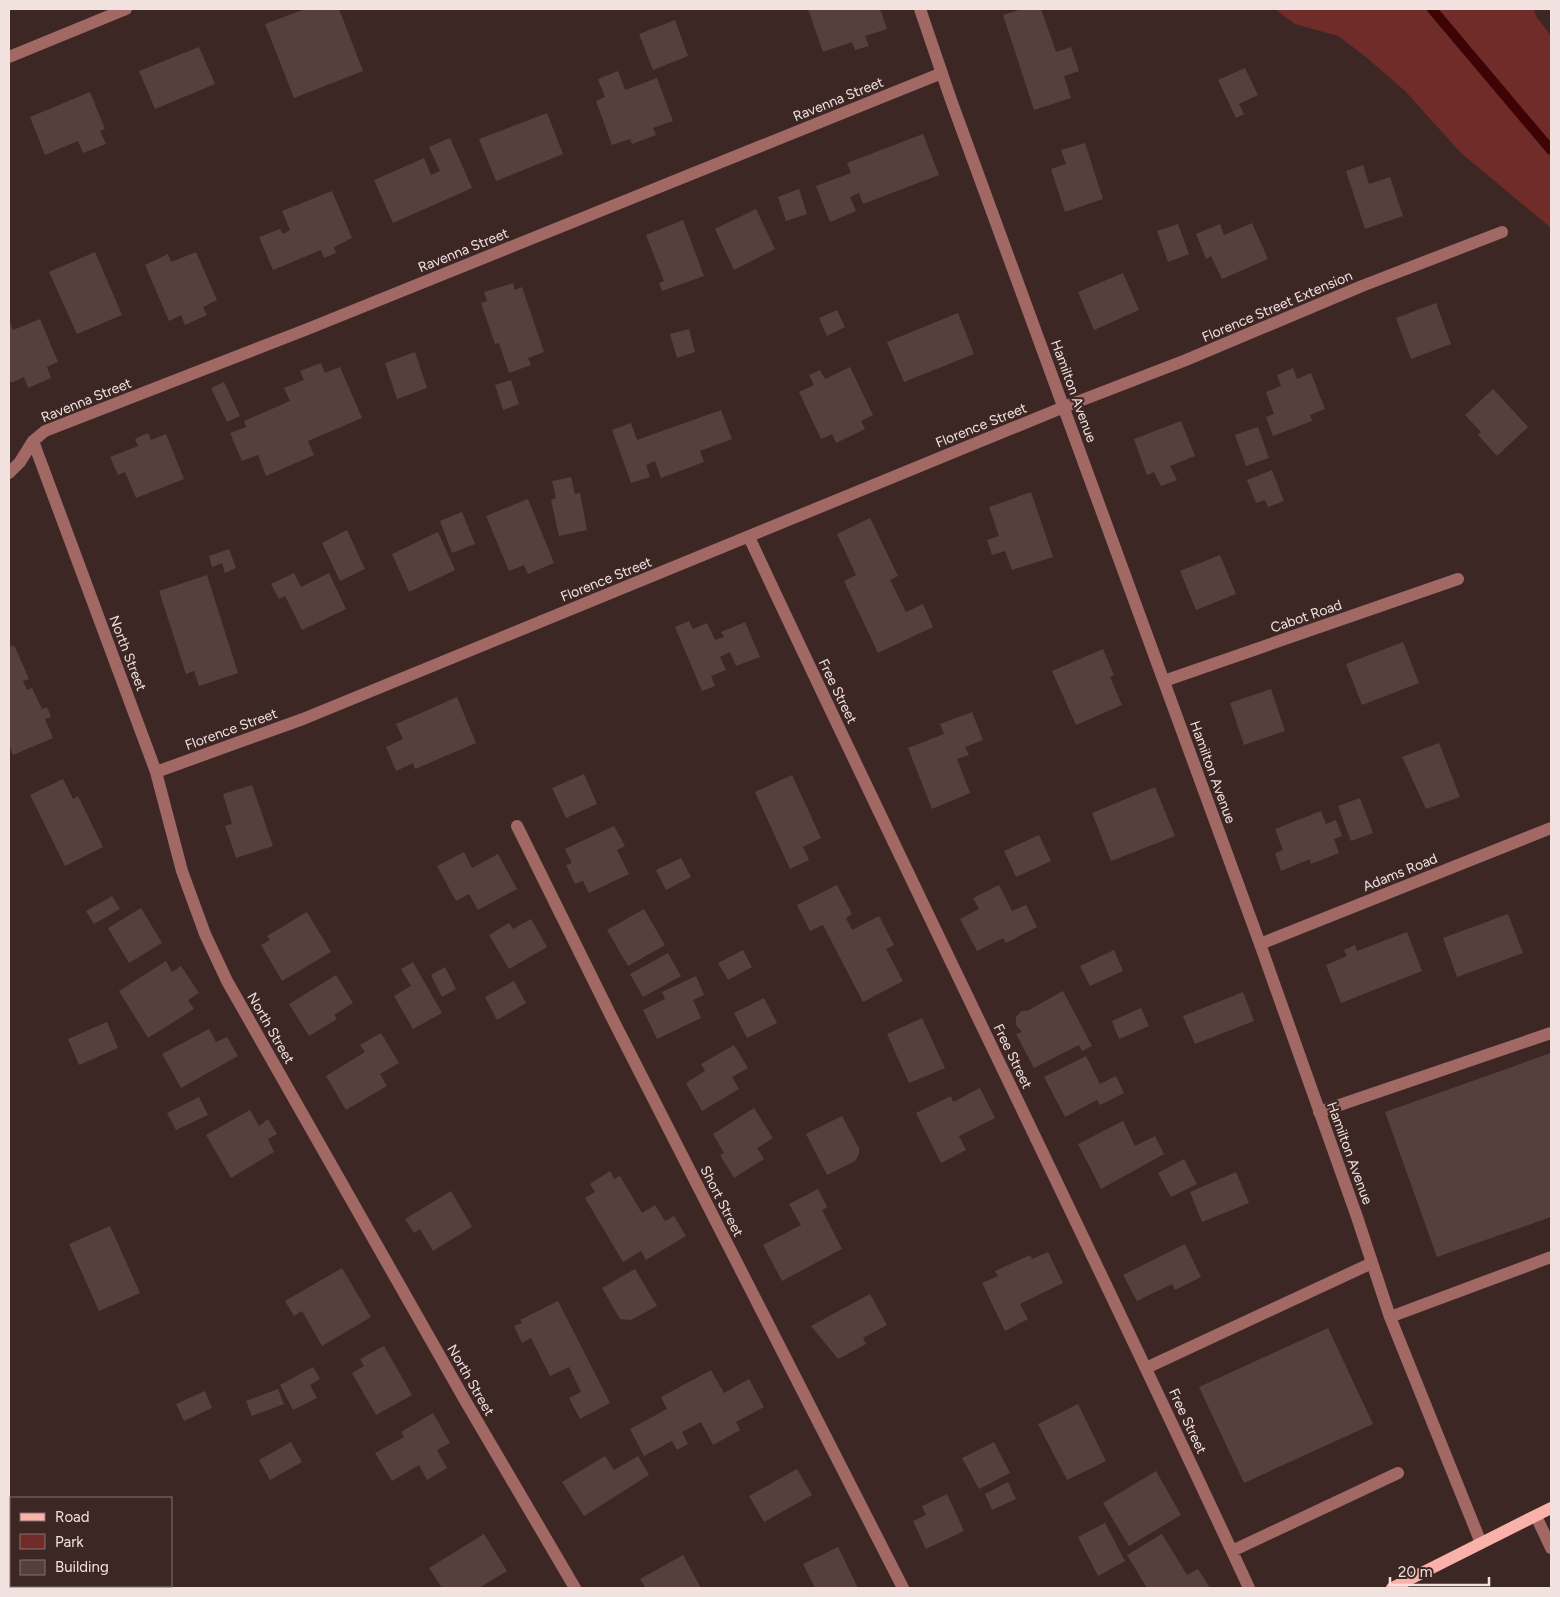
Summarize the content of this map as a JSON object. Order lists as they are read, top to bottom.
{
  "streets": {
    "street": [
      "Ravenna Street",
      "Florence Street Extension",
      "Hamilton Avenue",
      "Florence Street",
      "Cabot Road",
      "North Street",
      "Free Street",
      "Adams Road",
      "Short Street"
    ]
  },
  "crossings": [
    ["Ravenna Street", "Hamilton Avenue"],
    ["Ravenna Street", "North Street"],
    ["Florence Street Extension", "Hamilton Avenue"],
    ["Florence Street Extension", "Florence Street"],
    ["Hamilton Avenue", "Florence Street"],
    ["Hamilton Avenue", "Cabot Road"],
    ["Hamilton Avenue", "Adams Road"],
    ["Florence Street", "North Street"],
    ["Florence Street", "Free Street"]
  ],
  "legend": ["Road", "Park", "Building"],
  "scale_bar": "20 m"
}
